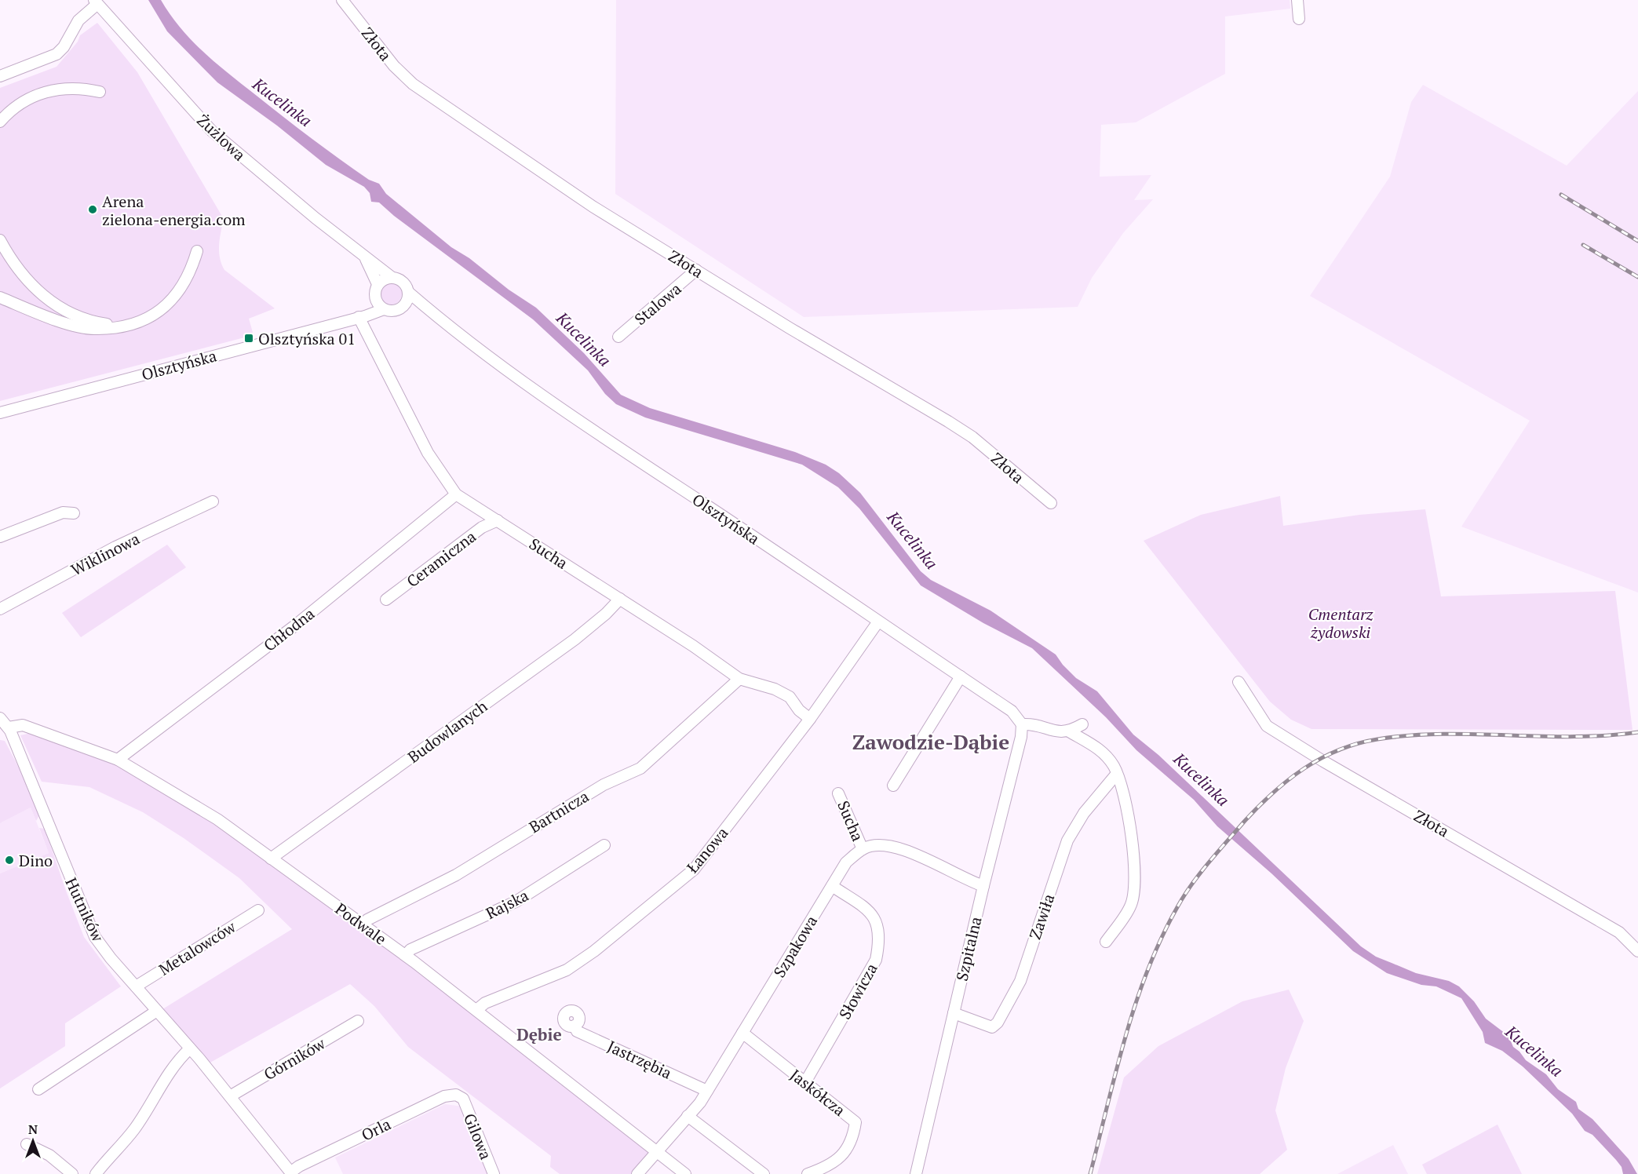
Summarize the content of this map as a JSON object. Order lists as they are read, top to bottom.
{
  "streets": {
    "street": [
      "Złota",
      "Żużlowa",
      "Stalowa",
      "Olsztyńska",
      "Sucha",
      "Wiklinowa",
      "Ceramiczna",
      "Chłodna",
      "Budowlanych",
      "Bartnicza",
      "Łanowa",
      "Rajska",
      "Hutników",
      "Zawiła",
      "Podwale",
      "Szpakowa",
      "Metalowców",
      "Szpitalna",
      "Słowicza",
      "Górników",
      "Jastrzębia",
      "Jaskółcza",
      "Orla",
      "Gilowa"
    ]
  },
  "crossings": [
    ["Złota", "Stalowa"],
    ["Żużlowa", "Olsztyńska"],
    ["Olsztyńska", "Sucha"],
    ["Olsztyńska", "Łanowa"],
    ["Olsztyńska", "Szpitalna"],
    ["Sucha", "Ceramiczna"],
    ["Sucha", "Chłodna"],
    ["Sucha", "Budowlanych"],
    ["Sucha", "Bartnicza"],
    ["Sucha", "Łanowa"],
    ["Sucha", "Szpakowa"],
    ["Chłodna", "Podwale"],
    ["Budowlanych", "Podwale"],
    ["Bartnicza", "Podwale"],
    ["Łanowa", "Podwale"],
    ["Rajska", "Podwale"],
    ["Hutników", "Podwale"],
    ["Hutników", "Metalowców"],
    ["Hutników", "Górników"],
    ["Hutników", "Orla"],
    ["Zawiła", "Szpitalna"],
    ["Podwale", "Szpakowa"],
    ["Szpakowa", "Słowicza"],
    ["Szpakowa", "Jastrzębia"],
    ["Szpakowa", "Jaskółcza"],
    ["Słowicza", "Jaskółcza"],
    ["Orla", "Gilowa"]
  ],
  "districts": ["Zawodzie-Dąbie", "Dębie"],
  "water": ["Kucelinka"],
  "parks": ["Cmentarz żydowski"],
  "places": {
    "other": ["Arena zielona-energia.com", "Dino"],
    "transit": ["Olsztyńska 01"]
  },
  "north": "top"
}
